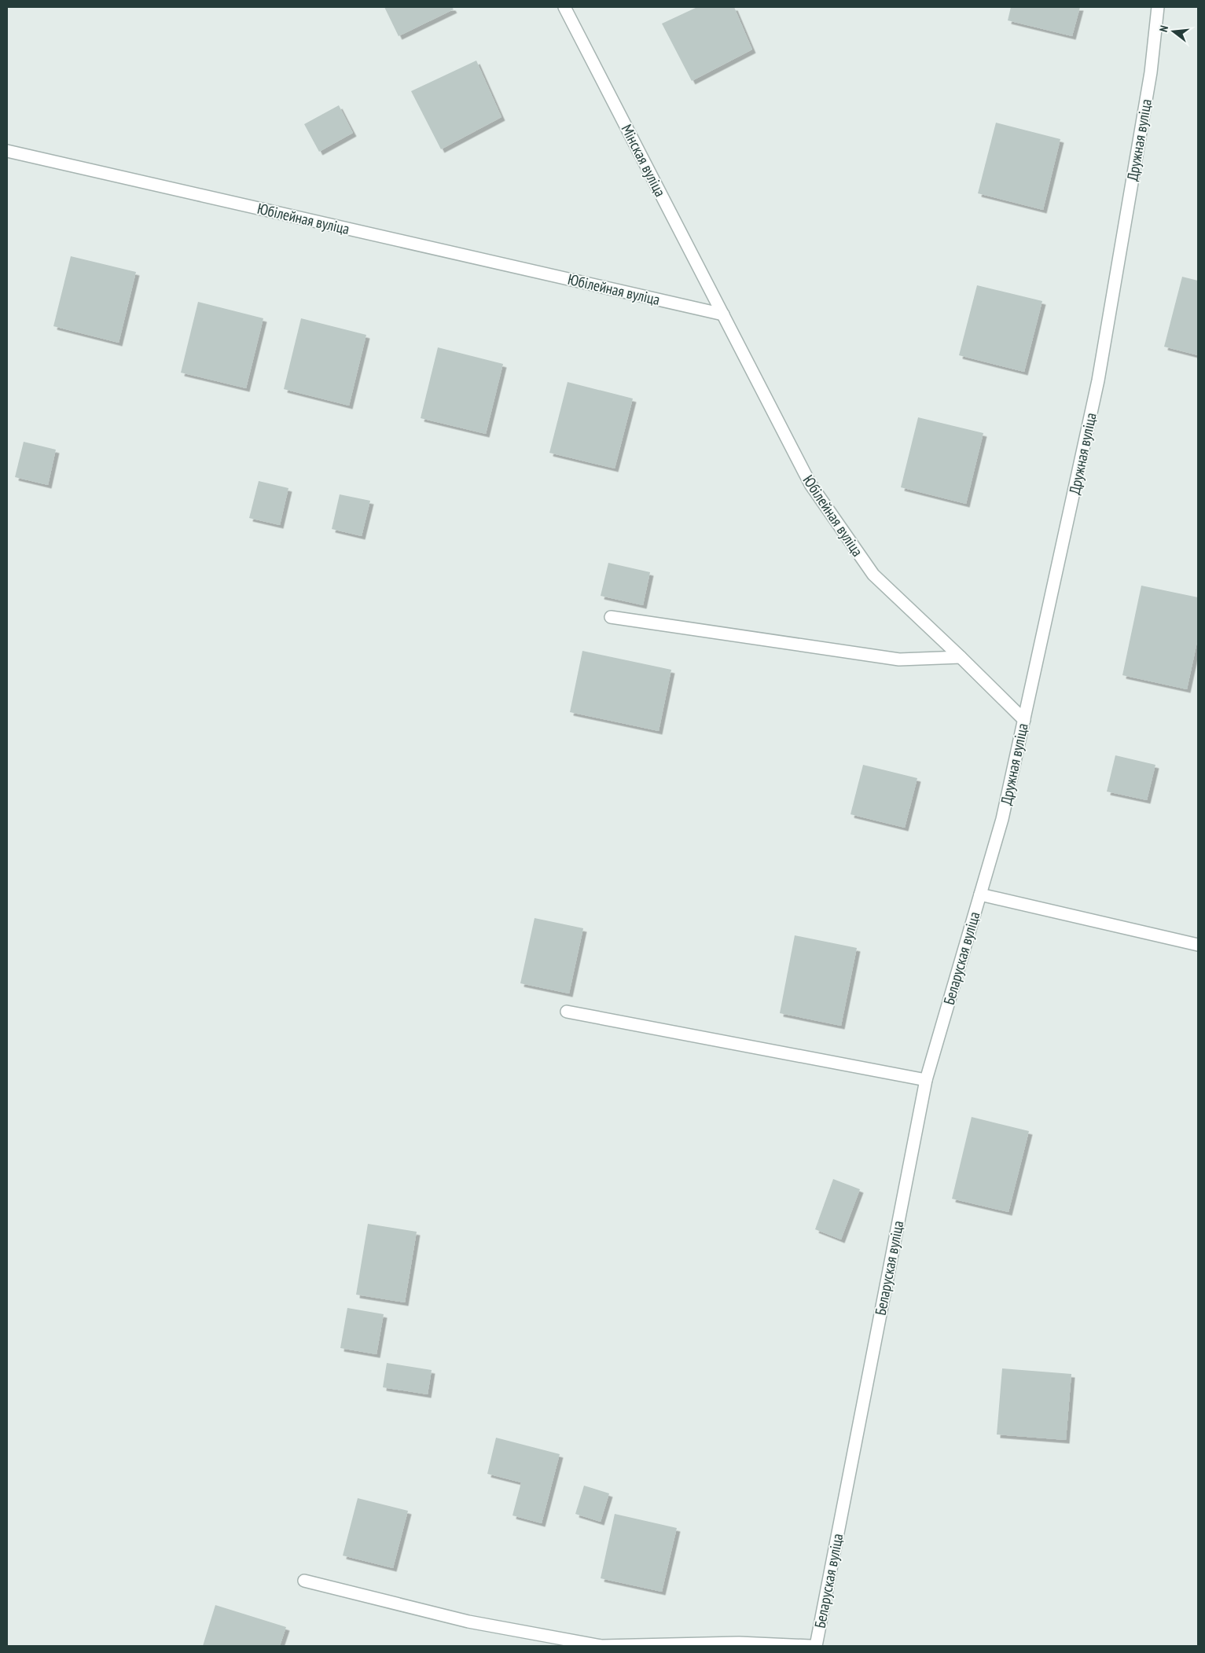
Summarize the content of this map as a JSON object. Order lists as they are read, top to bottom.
{
  "streets": {
    "street": [
      "Дружная вуліца",
      "Мінская вуліца",
      "Юбілейная вуліца",
      "Беларуская вуліца"
    ]
  },
  "crossings": [
    ["Дружная вуліца", "Юбілейная вуліца"],
    ["Дружная вуліца", "Беларуская вуліца"],
    ["Мінская вуліца", "Юбілейная вуліца"]
  ],
  "north": "left"
}
